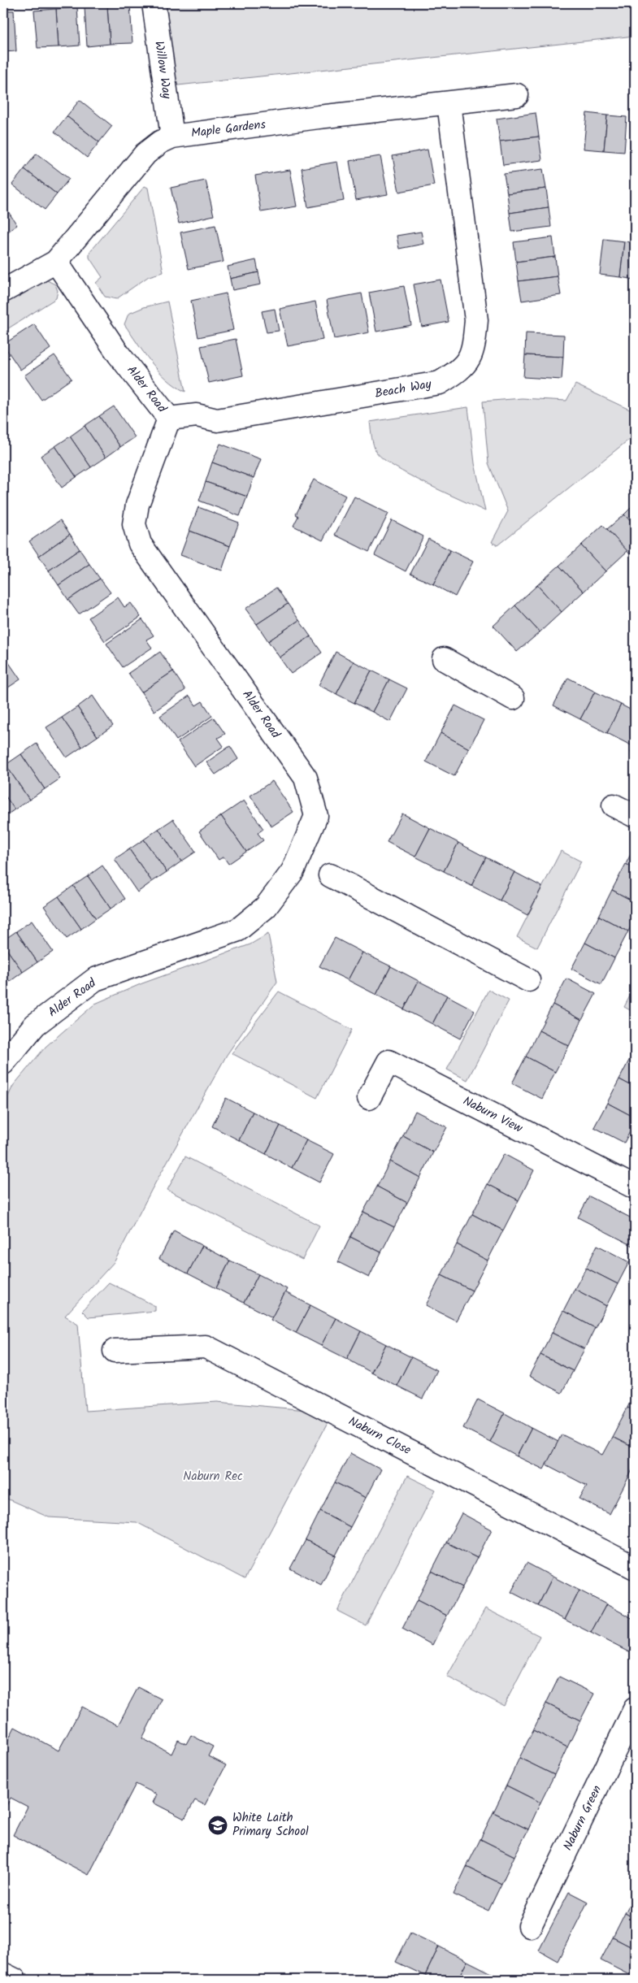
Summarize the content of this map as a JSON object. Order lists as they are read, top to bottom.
{
  "streets": {
    "street": [
      "Willow Way",
      "Maple Gardens",
      "Alder Road",
      "Beach Way",
      "Naburn View",
      "Naburn Close",
      "Naburn Green"
    ]
  },
  "crossings": [
    ["Willow Way", "Maple Gardens"],
    ["Maple Gardens", "Alder Road"],
    ["Maple Gardens", "Beach Way"],
    ["Alder Road", "Beach Way"]
  ],
  "parks": ["Naburn Rec"],
  "places": {
    "school or university": ["White Laith Primary School"]
  }
}
